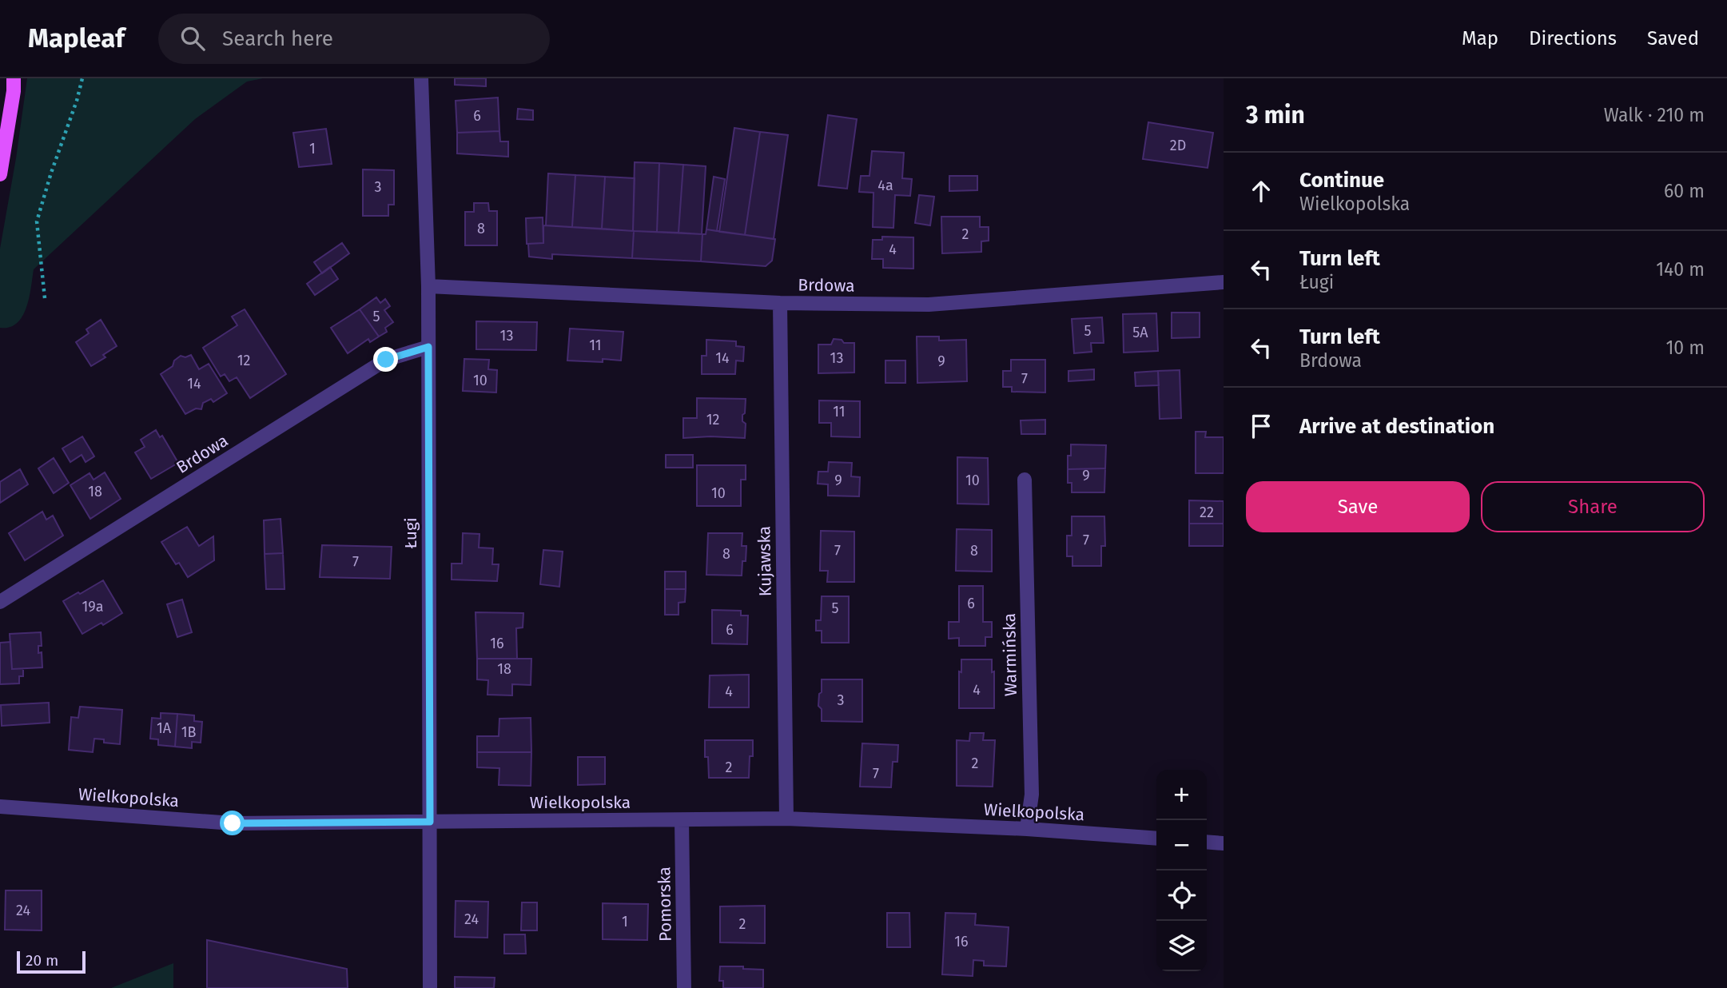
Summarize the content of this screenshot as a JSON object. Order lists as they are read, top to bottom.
{
  "streets": {
    "street": [
      "Brdowa",
      "Ługi",
      "Kujawska",
      "Warmińska",
      "Wielkopolska",
      "Pomorska"
    ]
  },
  "crossings": [
    ["Brdowa", "Ługi"],
    ["Brdowa", "Kujawska"],
    ["Ługi", "Wielkopolska"],
    ["Kujawska", "Wielkopolska"],
    ["Warmińska", "Wielkopolska"],
    ["Wielkopolska", "Pomorska"]
  ],
  "house_numbers": [
    "6",
    "2D",
    "1",
    "4a",
    "3",
    "8",
    "2",
    "4",
    "5",
    "5",
    "5A",
    "13",
    "11",
    "14",
    "13",
    "12",
    "9",
    "7",
    "10",
    "14",
    "11",
    "12",
    "9",
    "9",
    "10",
    "18",
    "10",
    "22",
    "7",
    "7",
    "8",
    "8",
    "7",
    "6",
    "19a",
    "5",
    "6",
    "16",
    "18",
    "4",
    "4",
    "3",
    "1A",
    "1B",
    "2",
    "2",
    "7",
    "24",
    "24",
    "1",
    "2",
    "16"
  ],
  "scale_bar": "20 m",
  "page": {
    "header": "Mapleaf",
    "search": "Search here",
    "nav": ["Map", "Directions", "Saved"],
    "heading": ["3 min", "Walk · 210 m"],
    "list": [
      ["Continue", "Wielkopolska", "60 m"],
      ["Turn left", "Ługi", "140 m"],
      ["Turn left", "Brdowa", "10 m"],
      "Arrive at destination"
    ],
    "buttons": ["Save", "Share"],
    "map_buttons": ["+", "−"],
    "scale": "20 m"
  }
}
